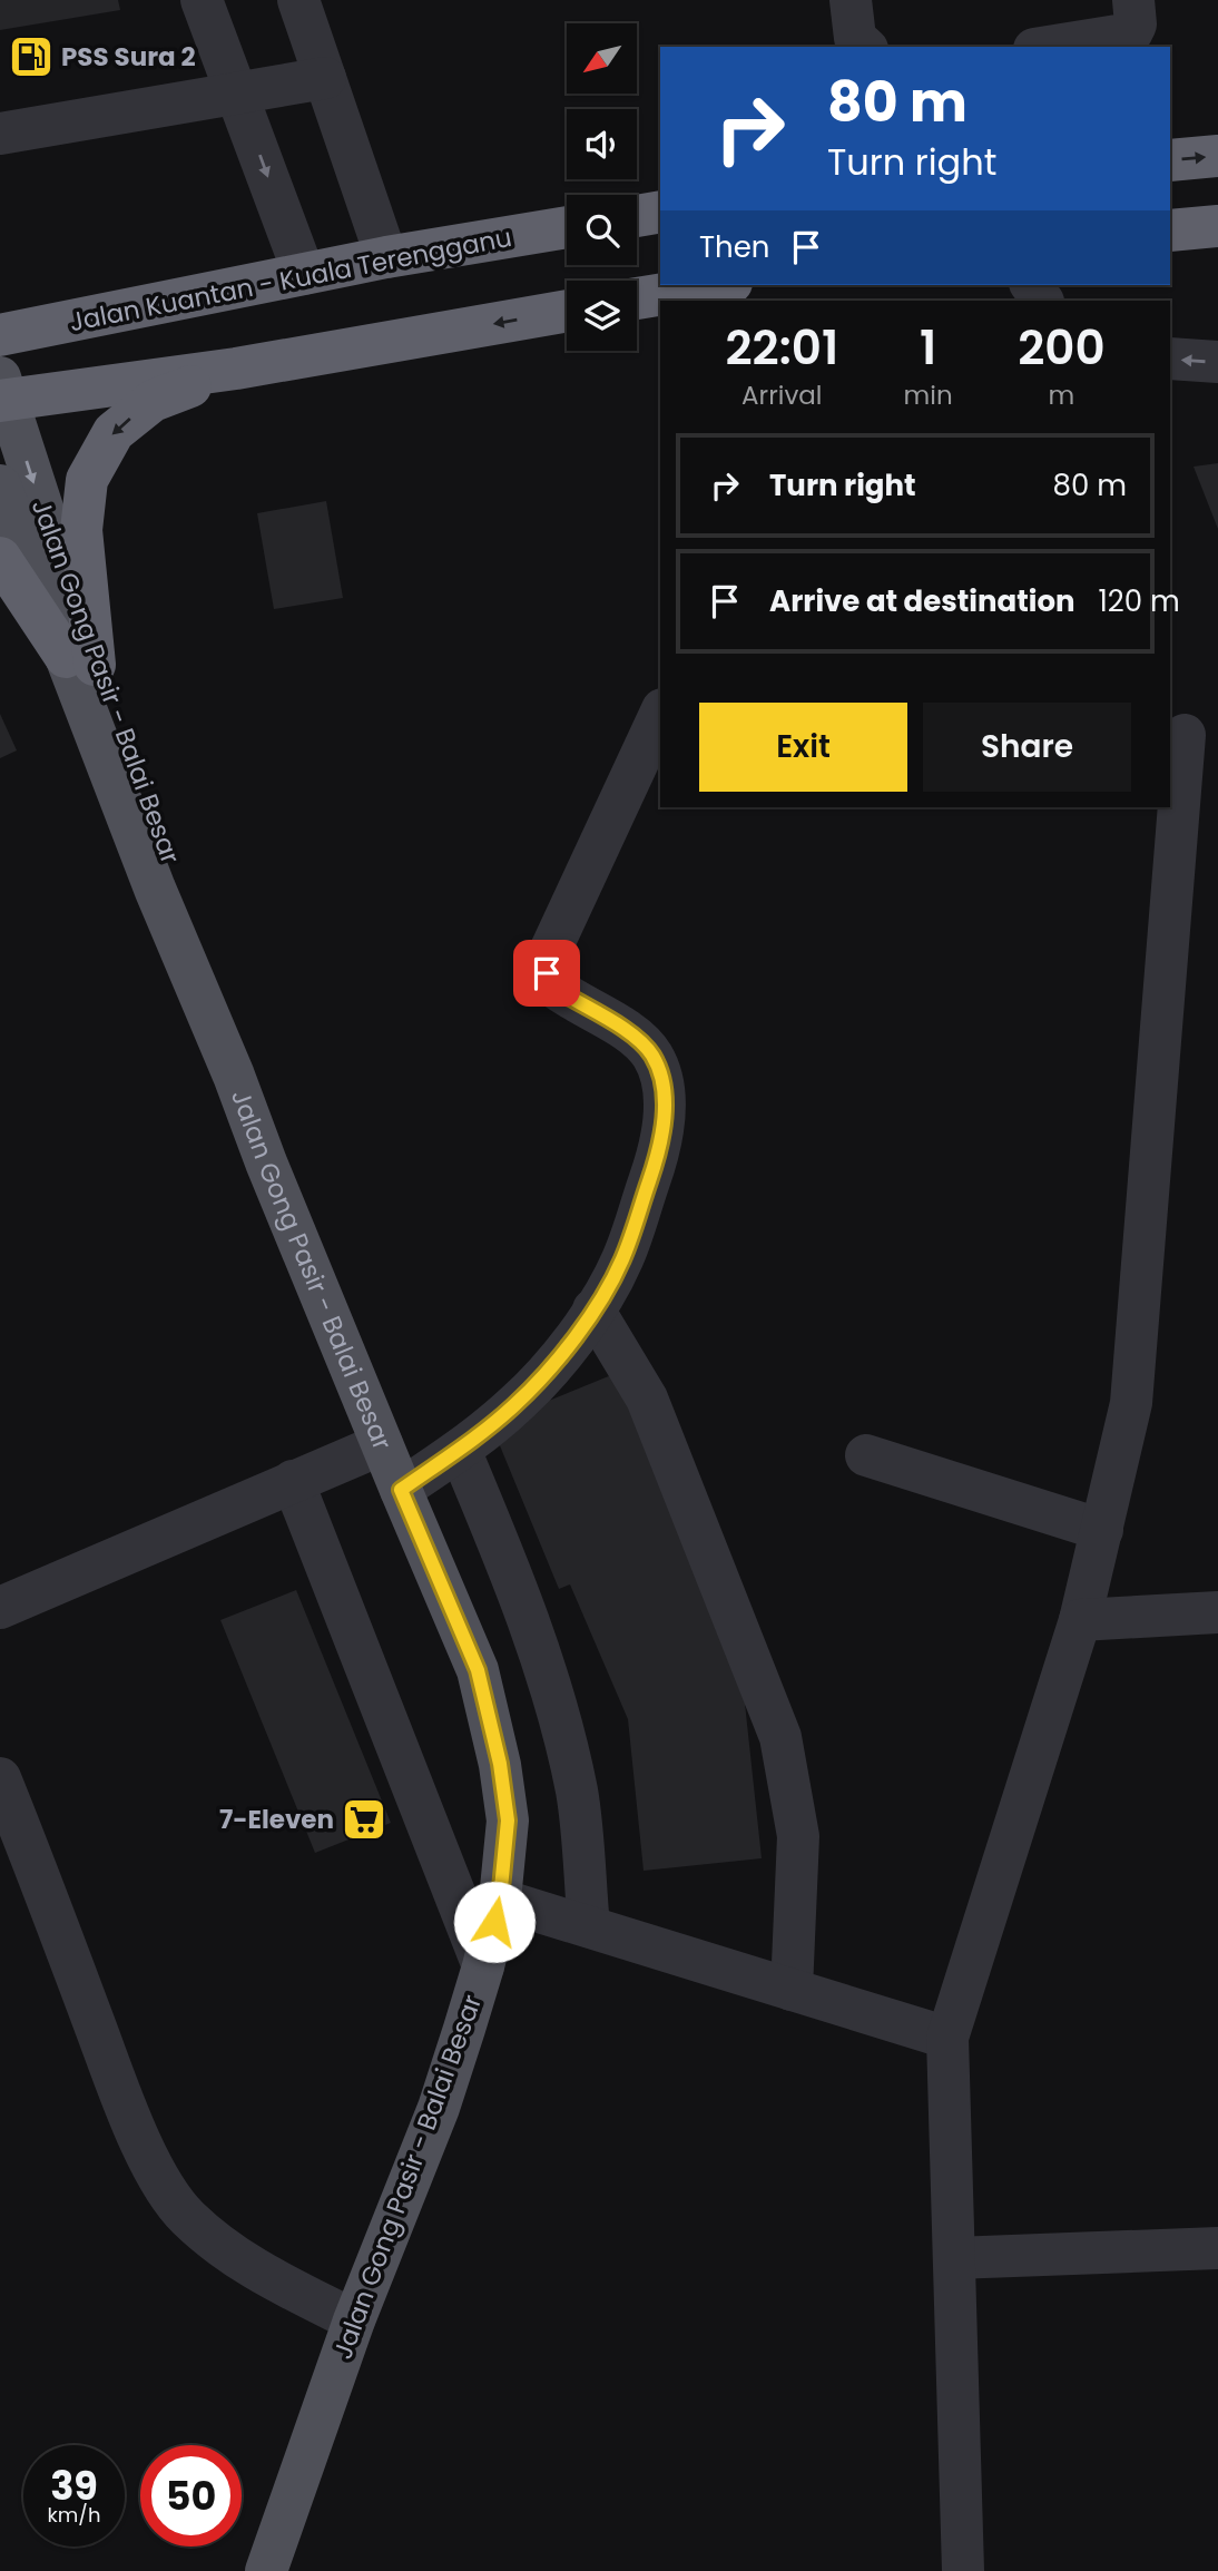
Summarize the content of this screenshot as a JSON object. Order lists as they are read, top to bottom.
{
  "streets": {
    "highway": ["Jalan Kuantan - Kuala Terengganu"],
    "main road": ["Jalan Gong Pasir - Balai Besar"]
  },
  "places": {
    "fuel station": ["PSS Sura 2"],
    "supermarket": ["7-Eleven"]
  },
  "north": "bottom left",
  "page": {
    "turn": ["80 m", "Turn right"],
    "then": "Then",
    "eta": [
      "22:01",
      "Arrival",
      "1",
      "min",
      "200",
      "m"
    ],
    "list": [
      {
        "name": "Turn right",
        "value": "80 m"
      },
      {
        "name": "Arrive at destination",
        "value": "120 m"
      }
    ],
    "buttons": ["Exit", "Share"],
    "speed": "39 km/h",
    "limit": "50"
  }
}
